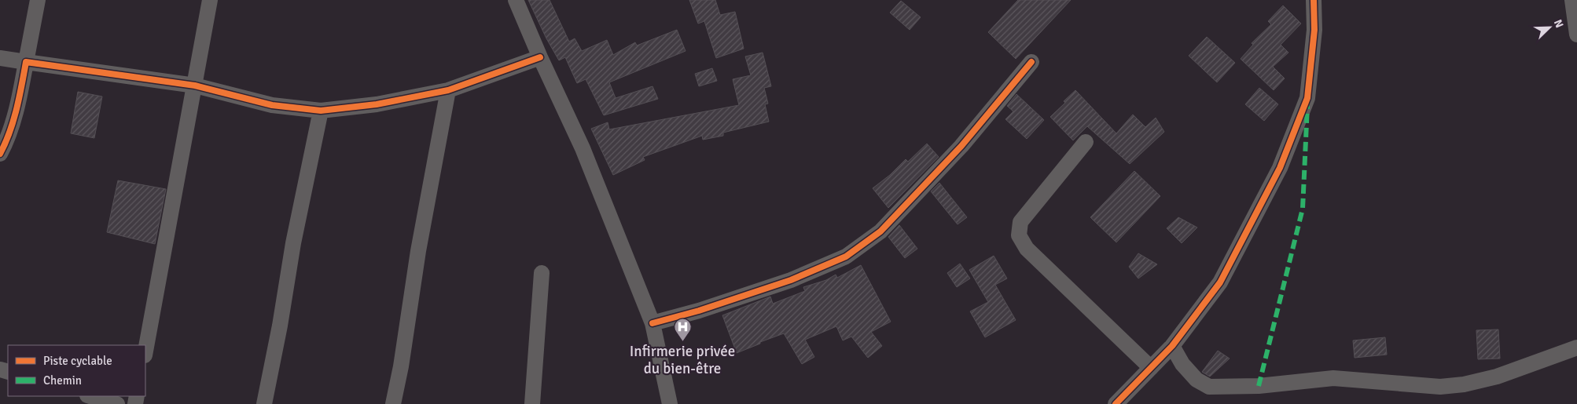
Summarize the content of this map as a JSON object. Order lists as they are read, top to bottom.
{
  "places": {
    "hospital": ["Infirmerie privée du bien-être"]
  },
  "legend": ["Piste cyclable", "Chemin"],
  "north": "top right"
}
